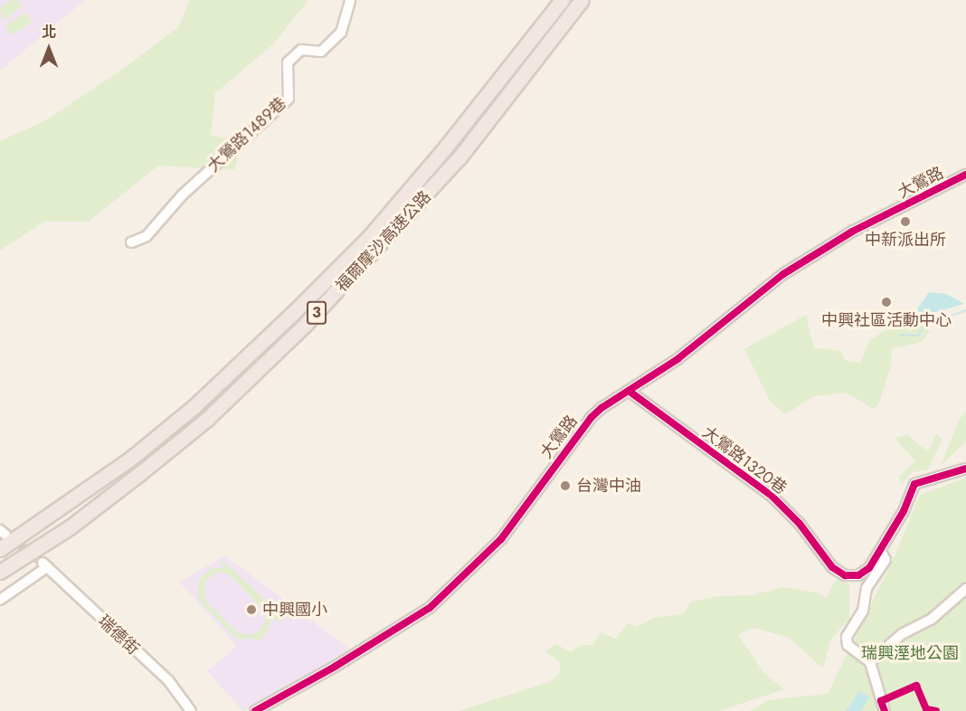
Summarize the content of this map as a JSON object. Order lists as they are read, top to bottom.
{
  "streets": {
    "highway": ["福爾摩沙高速公路", "3"],
    "street": [
      "大鶯路1489巷",
      "大鶯路",
      "大鶯路1320巷",
      "瑞德街"
    ]
  },
  "crossings": [
    ["大鶯路", "大鶯路1320巷"]
  ],
  "parks": ["瑞興溼地公園"],
  "places": [
    "中新派出所",
    "中興社區活動中心",
    "台灣中油",
    "中興國小"
  ],
  "north": "top"
}
